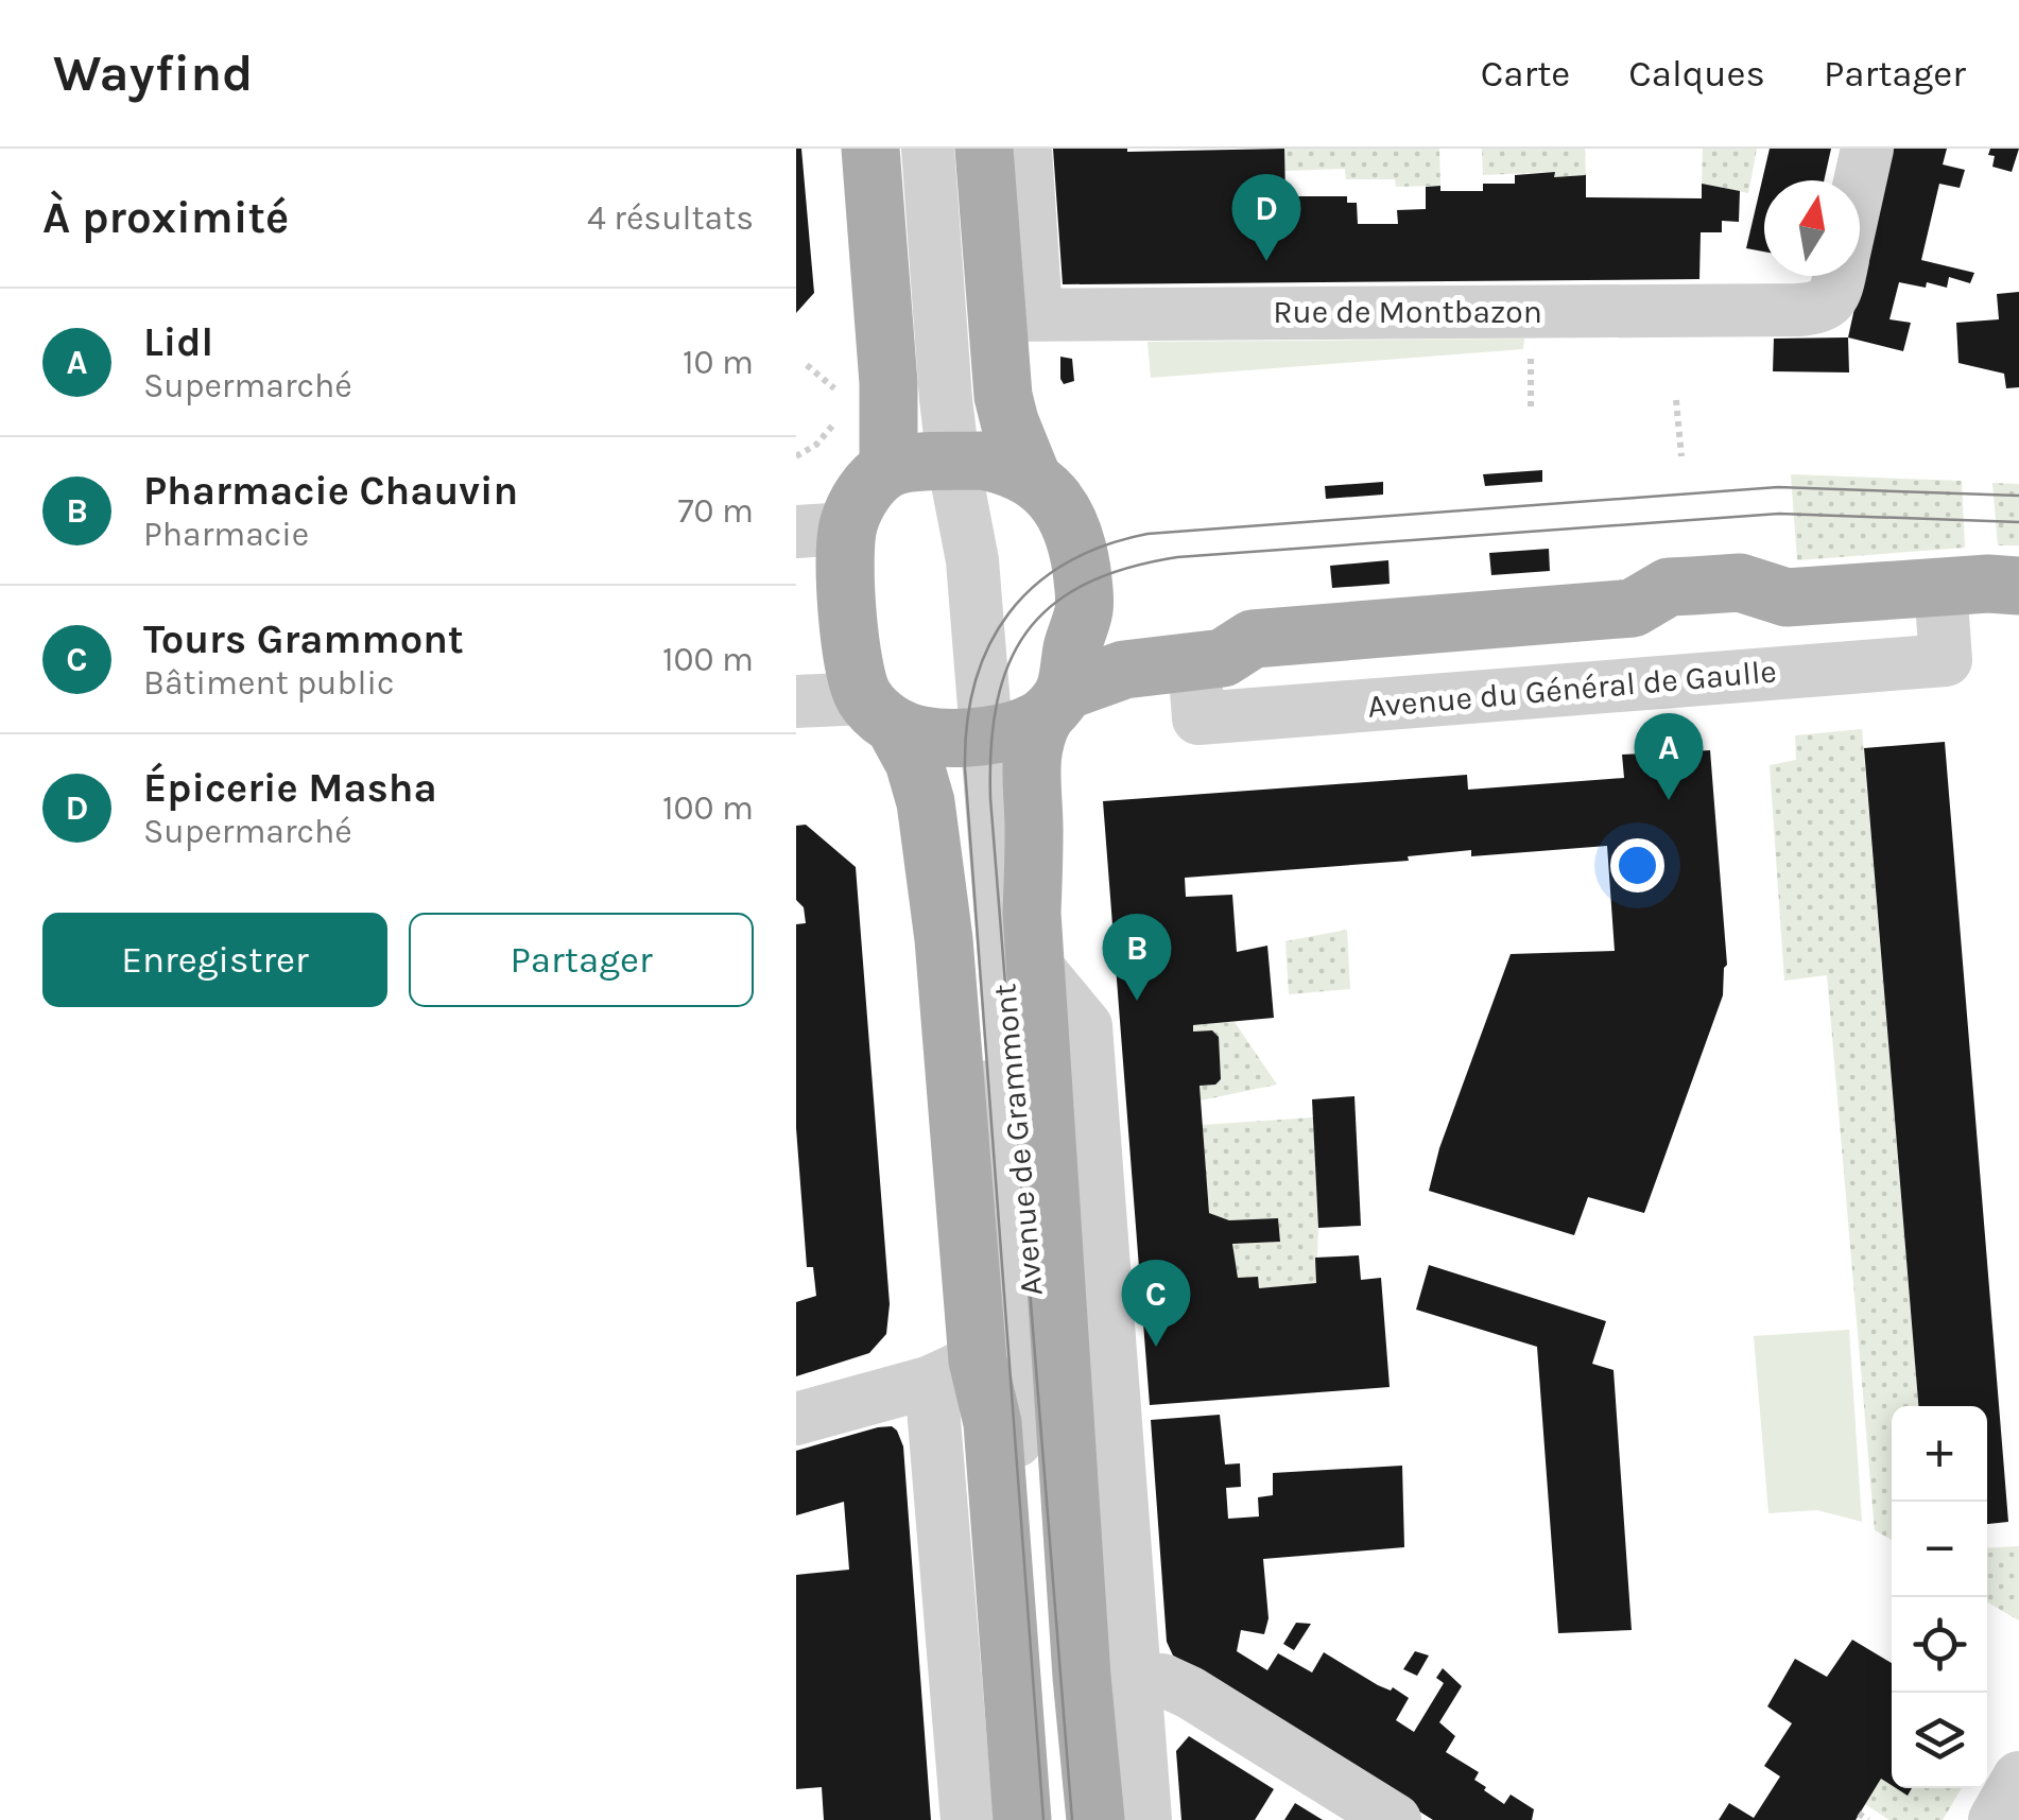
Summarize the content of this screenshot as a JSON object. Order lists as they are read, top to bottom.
{
  "streets": {
    "main road": ["Avenue du Général de Gaulle", "Avenue de Grammont"],
    "street": ["Rue de Montbazon"]
  },
  "crossings": [
    ["Avenue du Général de Gaulle", "Avenue de Grammont"]
  ],
  "north": "top",
  "page": {
    "header": "Wayfind",
    "nav": ["Carte", "Calques", "Partager"],
    "heading": ["À proximité", "4 résultats"],
    "pins": [
      "D",
      "A",
      "B",
      "C"
    ],
    "list": [
      {
        "mark": "A",
        "name": "Lidl",
        "note": "Supermarché",
        "value": "10 m"
      },
      {
        "mark": "B",
        "name": "Pharmacie Chauvin",
        "note": "Pharmacie",
        "value": "70 m"
      },
      {
        "mark": "C",
        "name": "Tours Grammont",
        "note": "Bâtiment public",
        "value": "100 m"
      },
      {
        "mark": "D",
        "name": "Épicerie Masha",
        "note": "Supermarché",
        "value": "100 m"
      }
    ],
    "buttons": ["Enregistrer", "Partager"],
    "map_buttons": ["+", "−"]
  }
}
